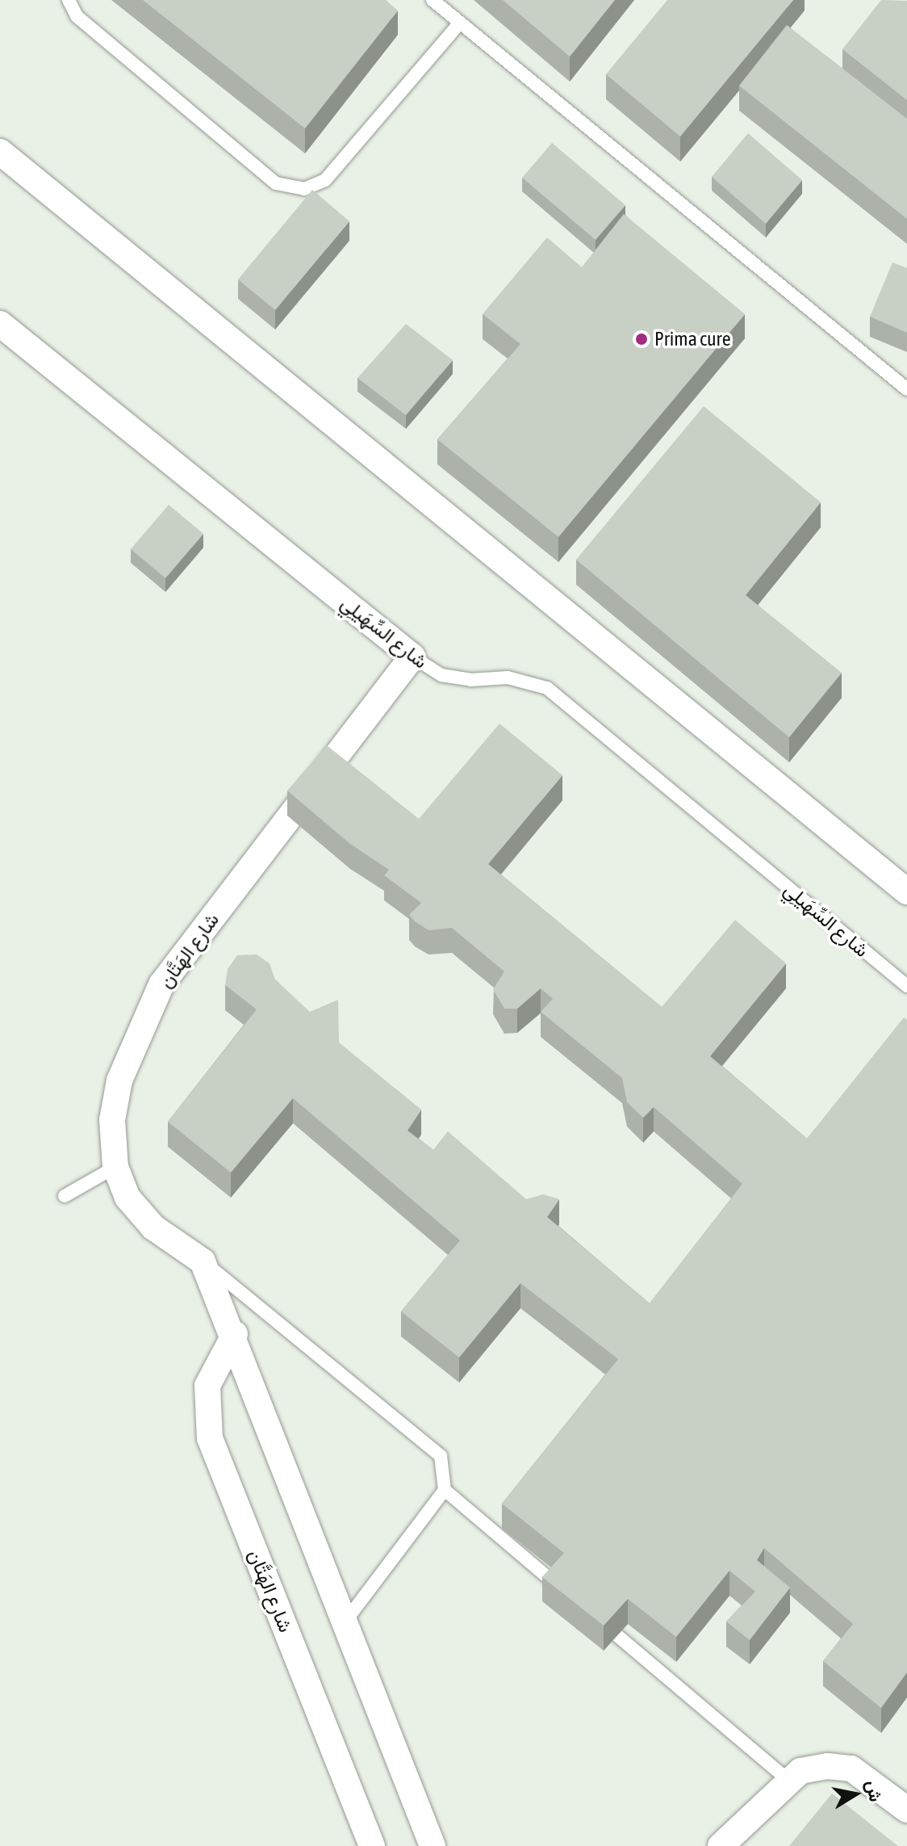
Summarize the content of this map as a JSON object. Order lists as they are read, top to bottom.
{
  "streets": {
    "street": ["شارع السِّهَيلِي", "شارع الهَتَّان"]
  },
  "crossings": [
    ["شارع السِّهَيلِي", "شارع الهَتَّان"]
  ],
  "places": ["Prima cure"],
  "north": "right"
}
